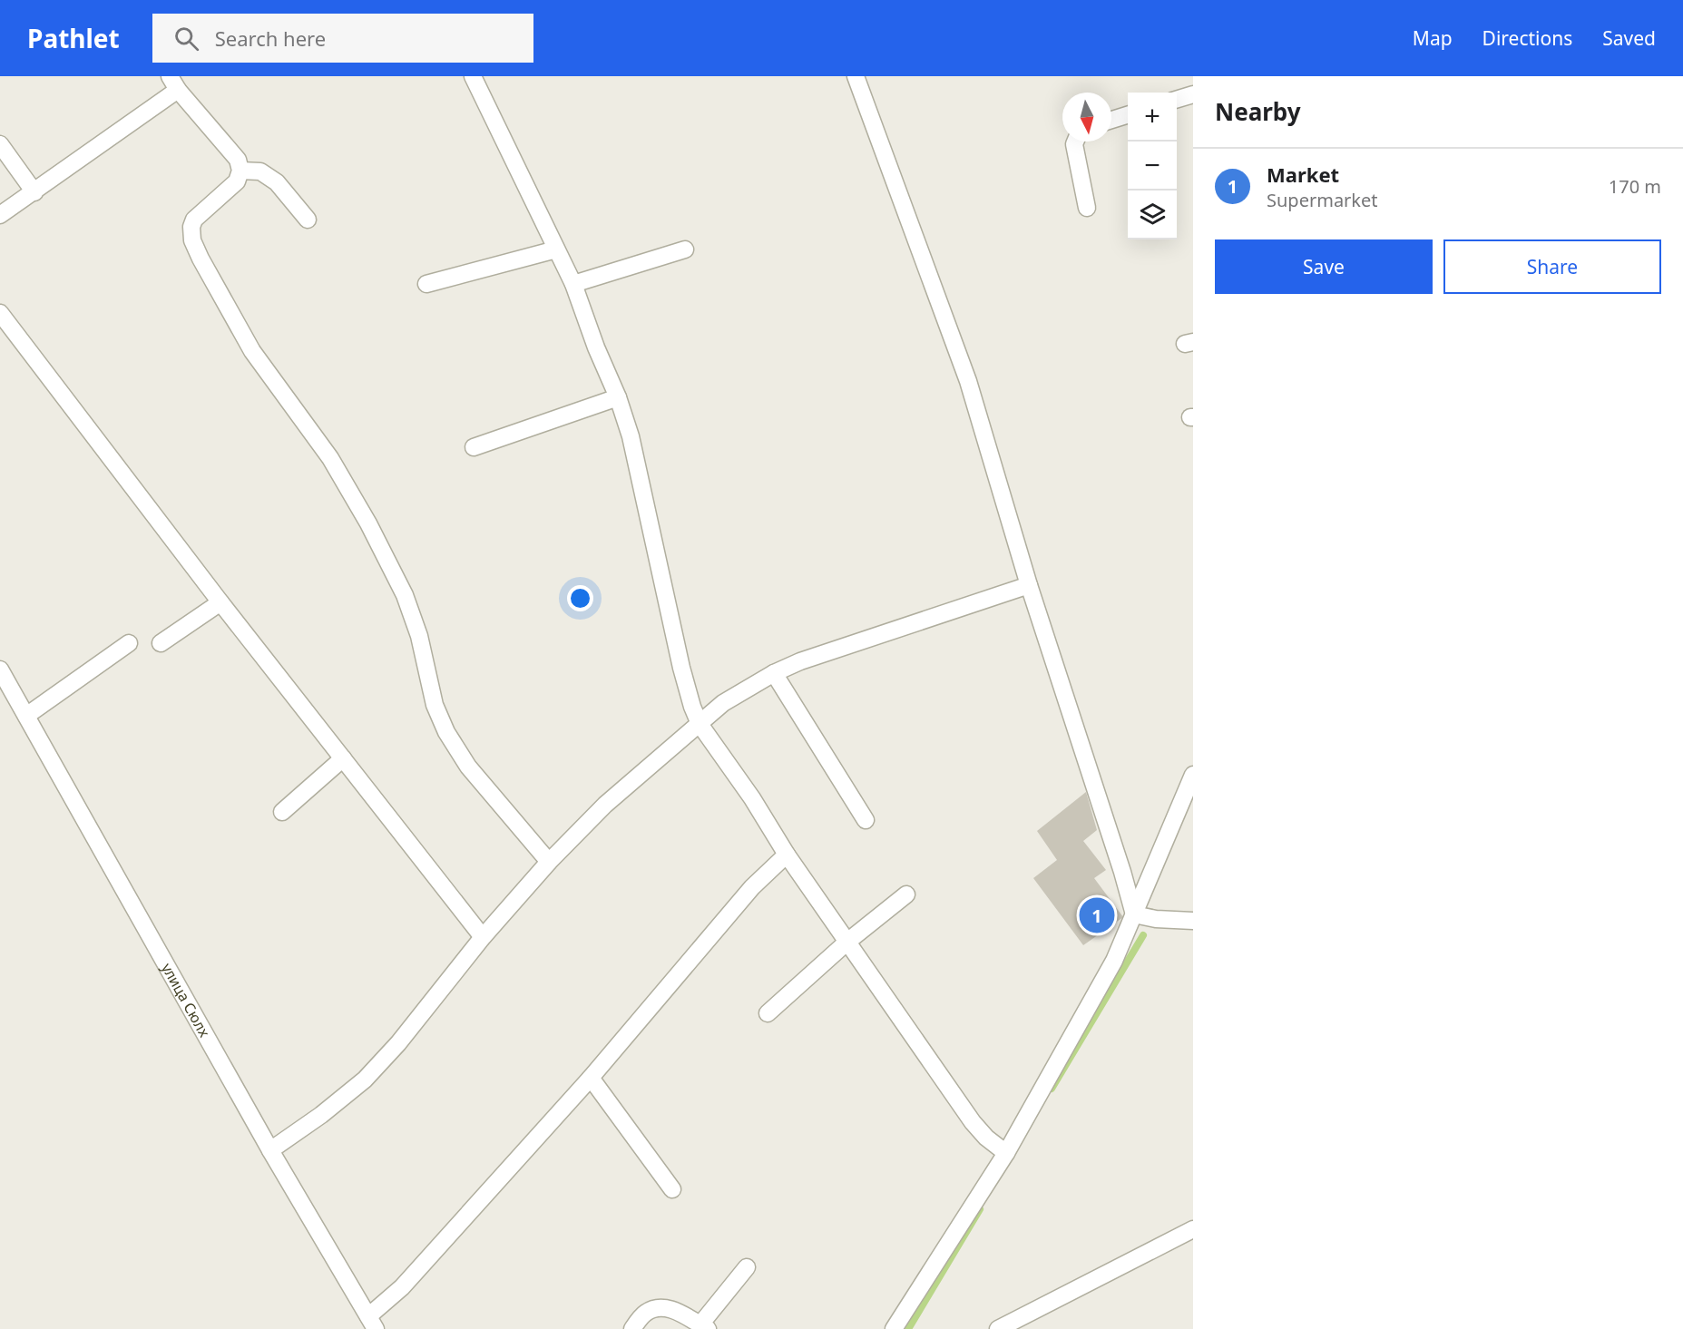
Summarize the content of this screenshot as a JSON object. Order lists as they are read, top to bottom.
{
  "streets": {
    "street": ["улица Сюлх"]
  },
  "north": "bottom",
  "page": {
    "header": "Pathlet",
    "search": "Search here",
    "nav": ["Map", "Directions", "Saved"],
    "heading": "Nearby",
    "map_buttons": ["+", "−"],
    "list": [
      {
        "mark": "1",
        "name": "Market",
        "note": "Supermarket",
        "value": "170 m"
      }
    ],
    "buttons": ["Save", "Share"],
    "pins": "1"
  }
}
